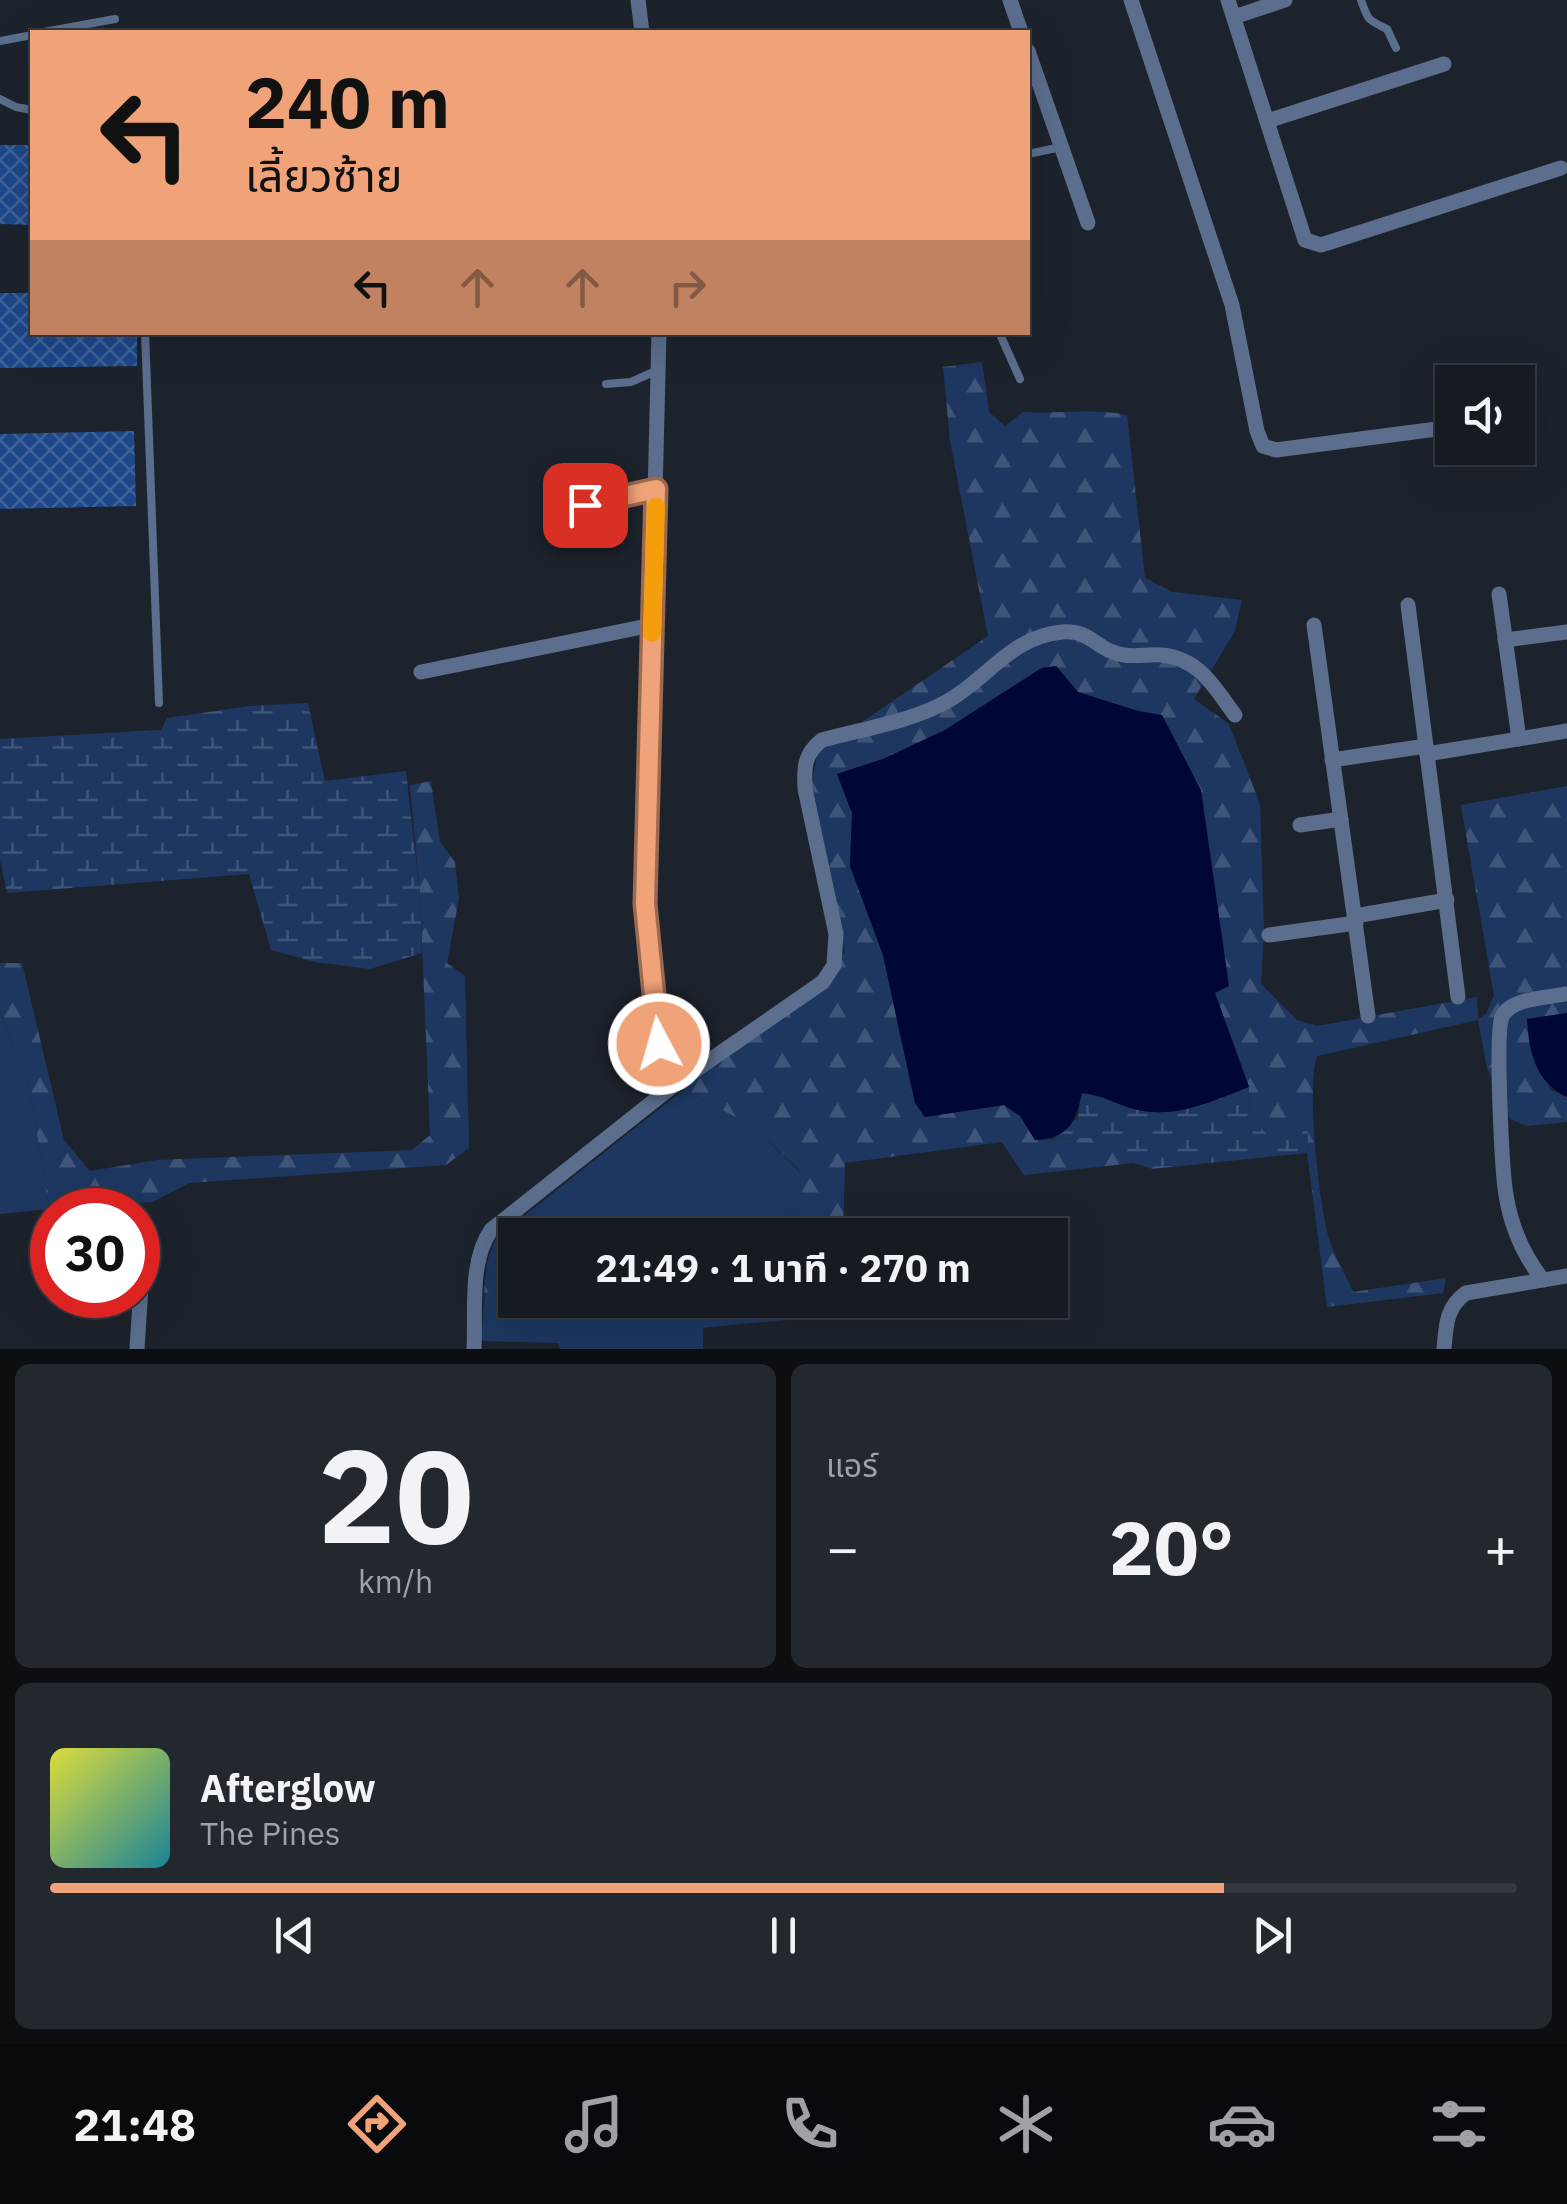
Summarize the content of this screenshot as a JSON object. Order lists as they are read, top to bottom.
{
  "page": {
    "turn": ["240 m", "เลี้ยวซ้าย"],
    "limit": "30",
    "trip": "21:49 · 1 นาที · 270 m",
    "tile": [
      ["20", "km/h"],
      "แอร์"
    ],
    "heat": ["−", "20°", "+"],
    "song": ["Afterglow", "The Pines"],
    "tabs": "21:48"
  }
}
